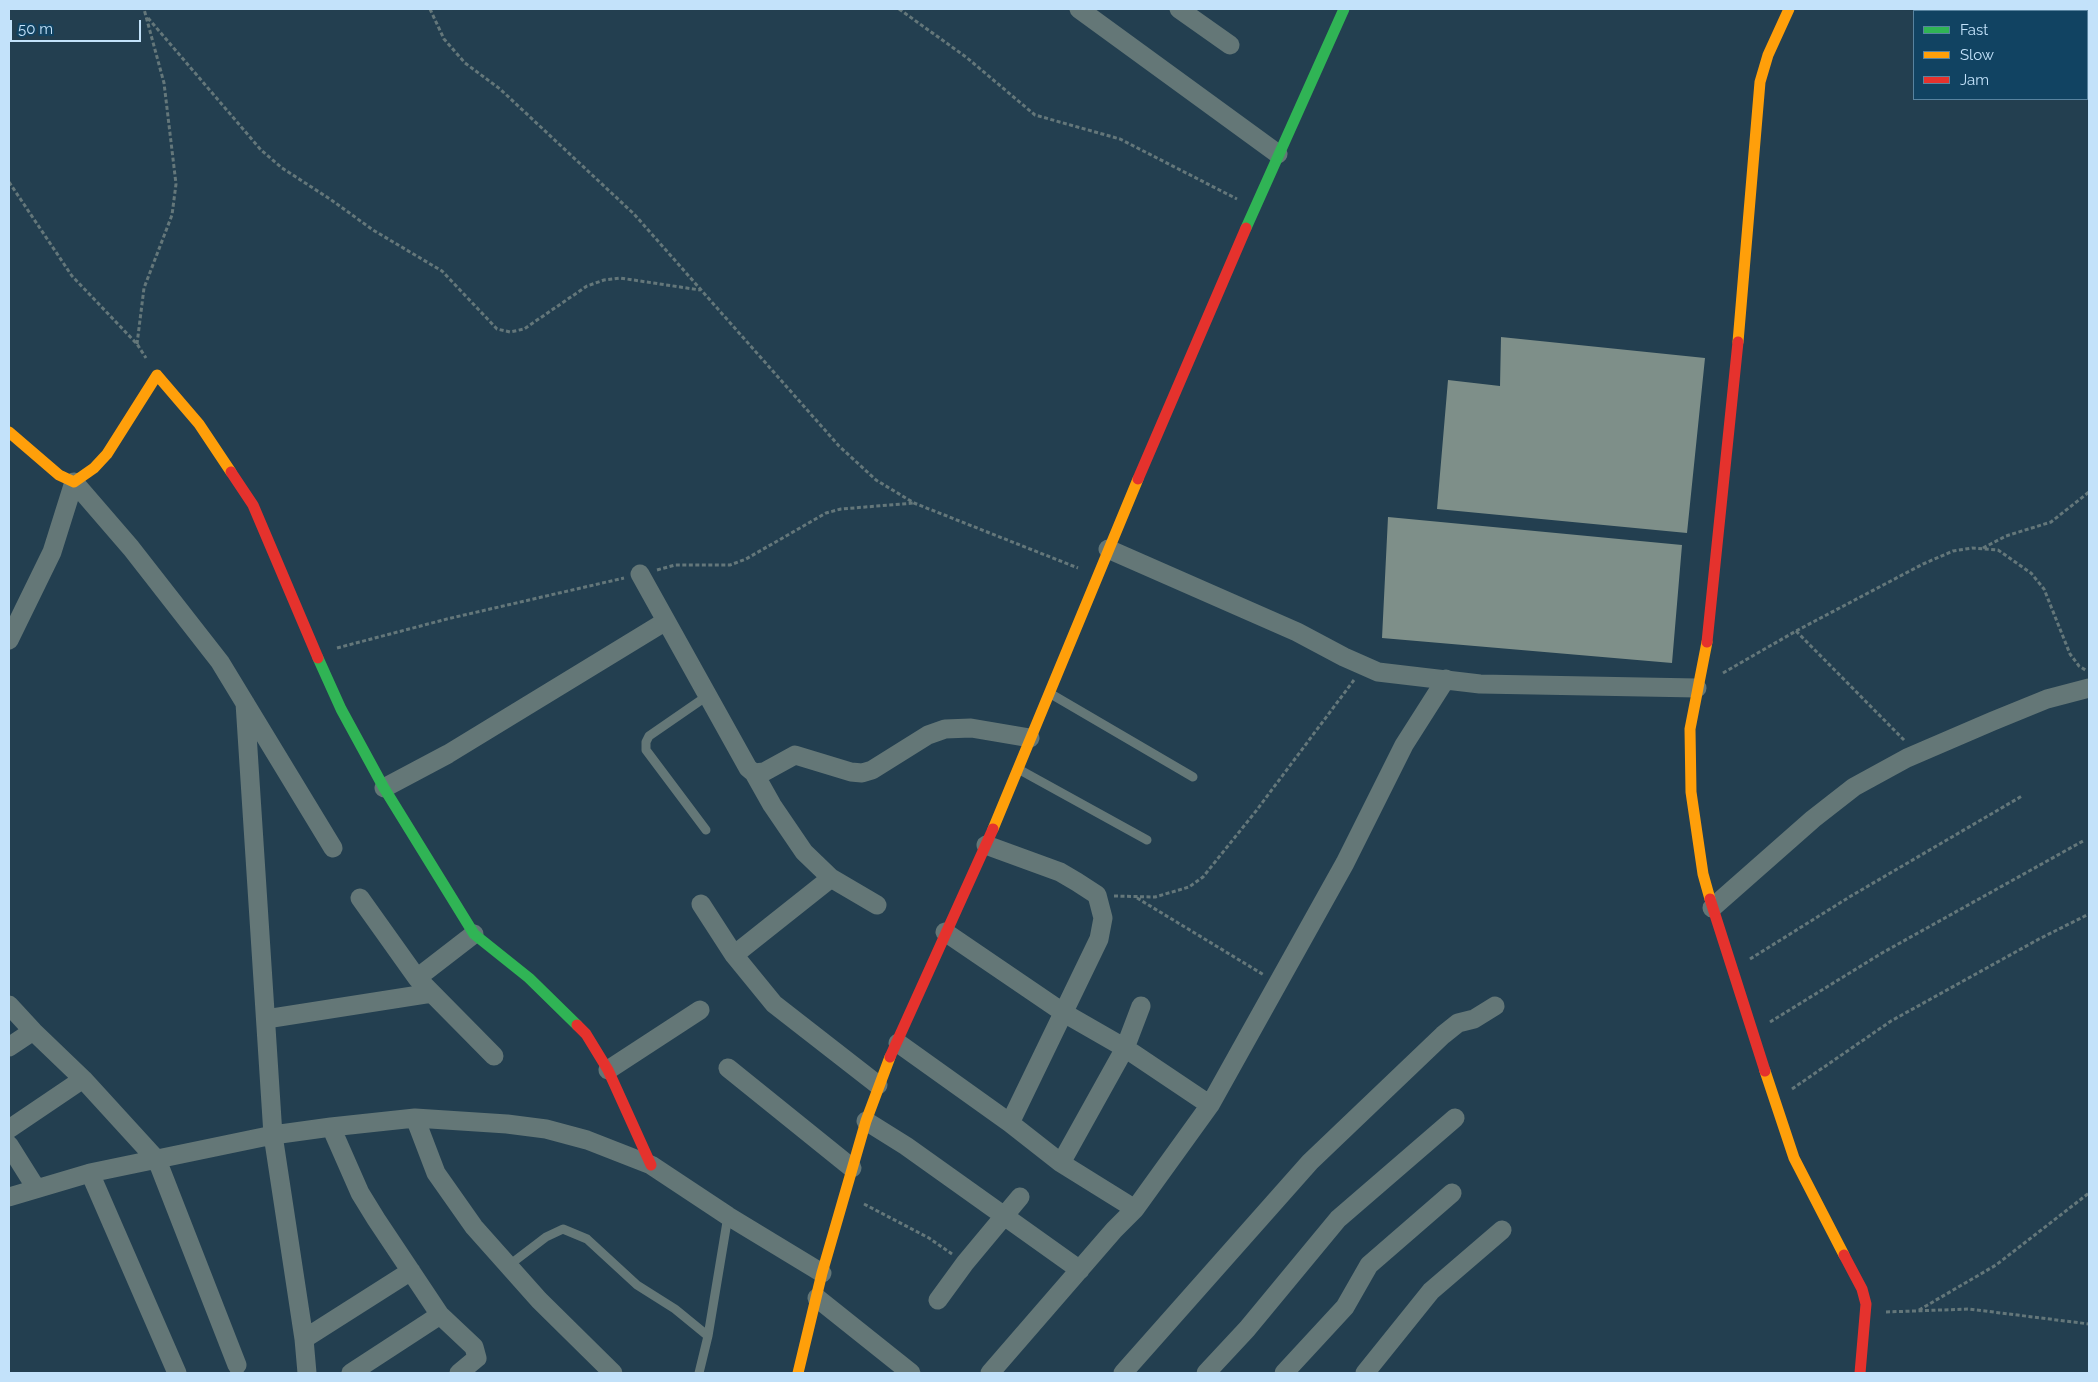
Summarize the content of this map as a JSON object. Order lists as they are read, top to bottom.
{
  "legend": ["Fast", "Slow", "Jam"],
  "scale_bar": "50 m"
}
